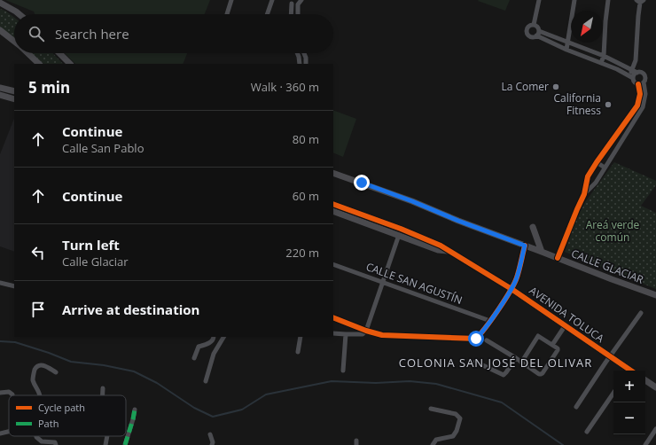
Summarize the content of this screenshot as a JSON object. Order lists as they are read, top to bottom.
{
  "streets": {
    "street": ["CALLE GLACIAR", "CALLE SAN AGUSTÍN", "AVENIDA TOLUCA"]
  },
  "districts": ["COLONIA SAN JOSÉ DEL OLIVAR"],
  "parks": ["Areá verde común"],
  "places": ["La Comer", "California Fitness"],
  "legend": ["Cycle path", "Path"],
  "north": "bottom left",
  "page": {
    "search": "Search here",
    "heading": ["5 min", "Walk · 360 m"],
    "list": [
      ["Continue", "Calle San Pablo", "80 m"],
      ["Continue", "60 m"],
      ["Turn left", "Calle Glaciar", "220 m"],
      "Arrive at destination"
    ],
    "map_buttons": ["+", "−"]
  }
}
